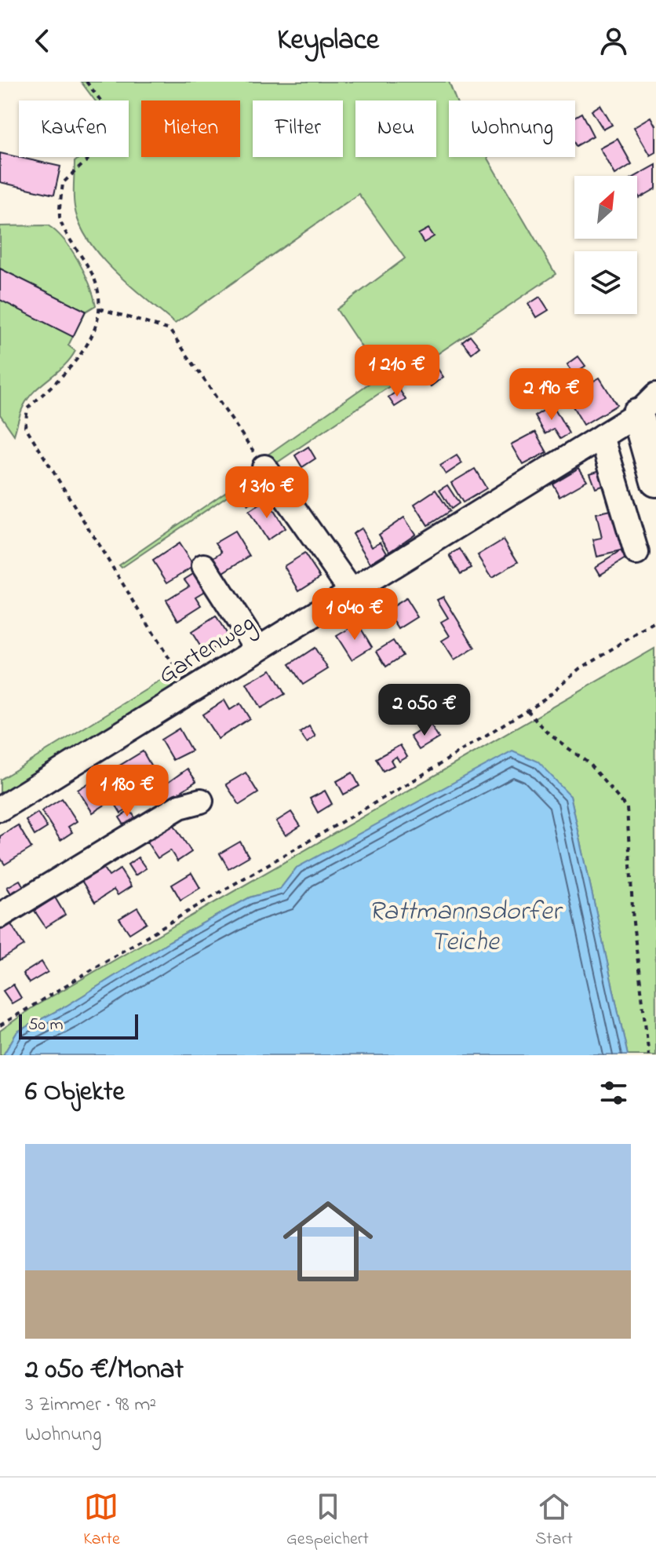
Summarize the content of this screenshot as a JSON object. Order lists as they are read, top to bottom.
{
  "streets": {
    "street": ["Gartenweg"]
  },
  "water": ["Rattmannsdorfer Teiche"],
  "scale_bar": "50 m",
  "north": "top right",
  "page": {
    "header": "Keyplace",
    "chip": [
      "Kaufen",
      "Mieten",
      "Filter",
      "Neu",
      "Wohnung"
    ],
    "price": [
      "1 210 €",
      "2 190 €",
      "1 310 €",
      "1 040 €",
      "2 050 €",
      "1 180 €"
    ],
    "scale": "50 m",
    "heading": "6 Objekte",
    "list": [
      {
        "name": "2 050 €/Monat",
        "note": "3 Zimmer · 98 m² · Wohnung"
      }
    ],
    "tabs": ["Karte", "Gespeichert", "Start"]
  }
}
